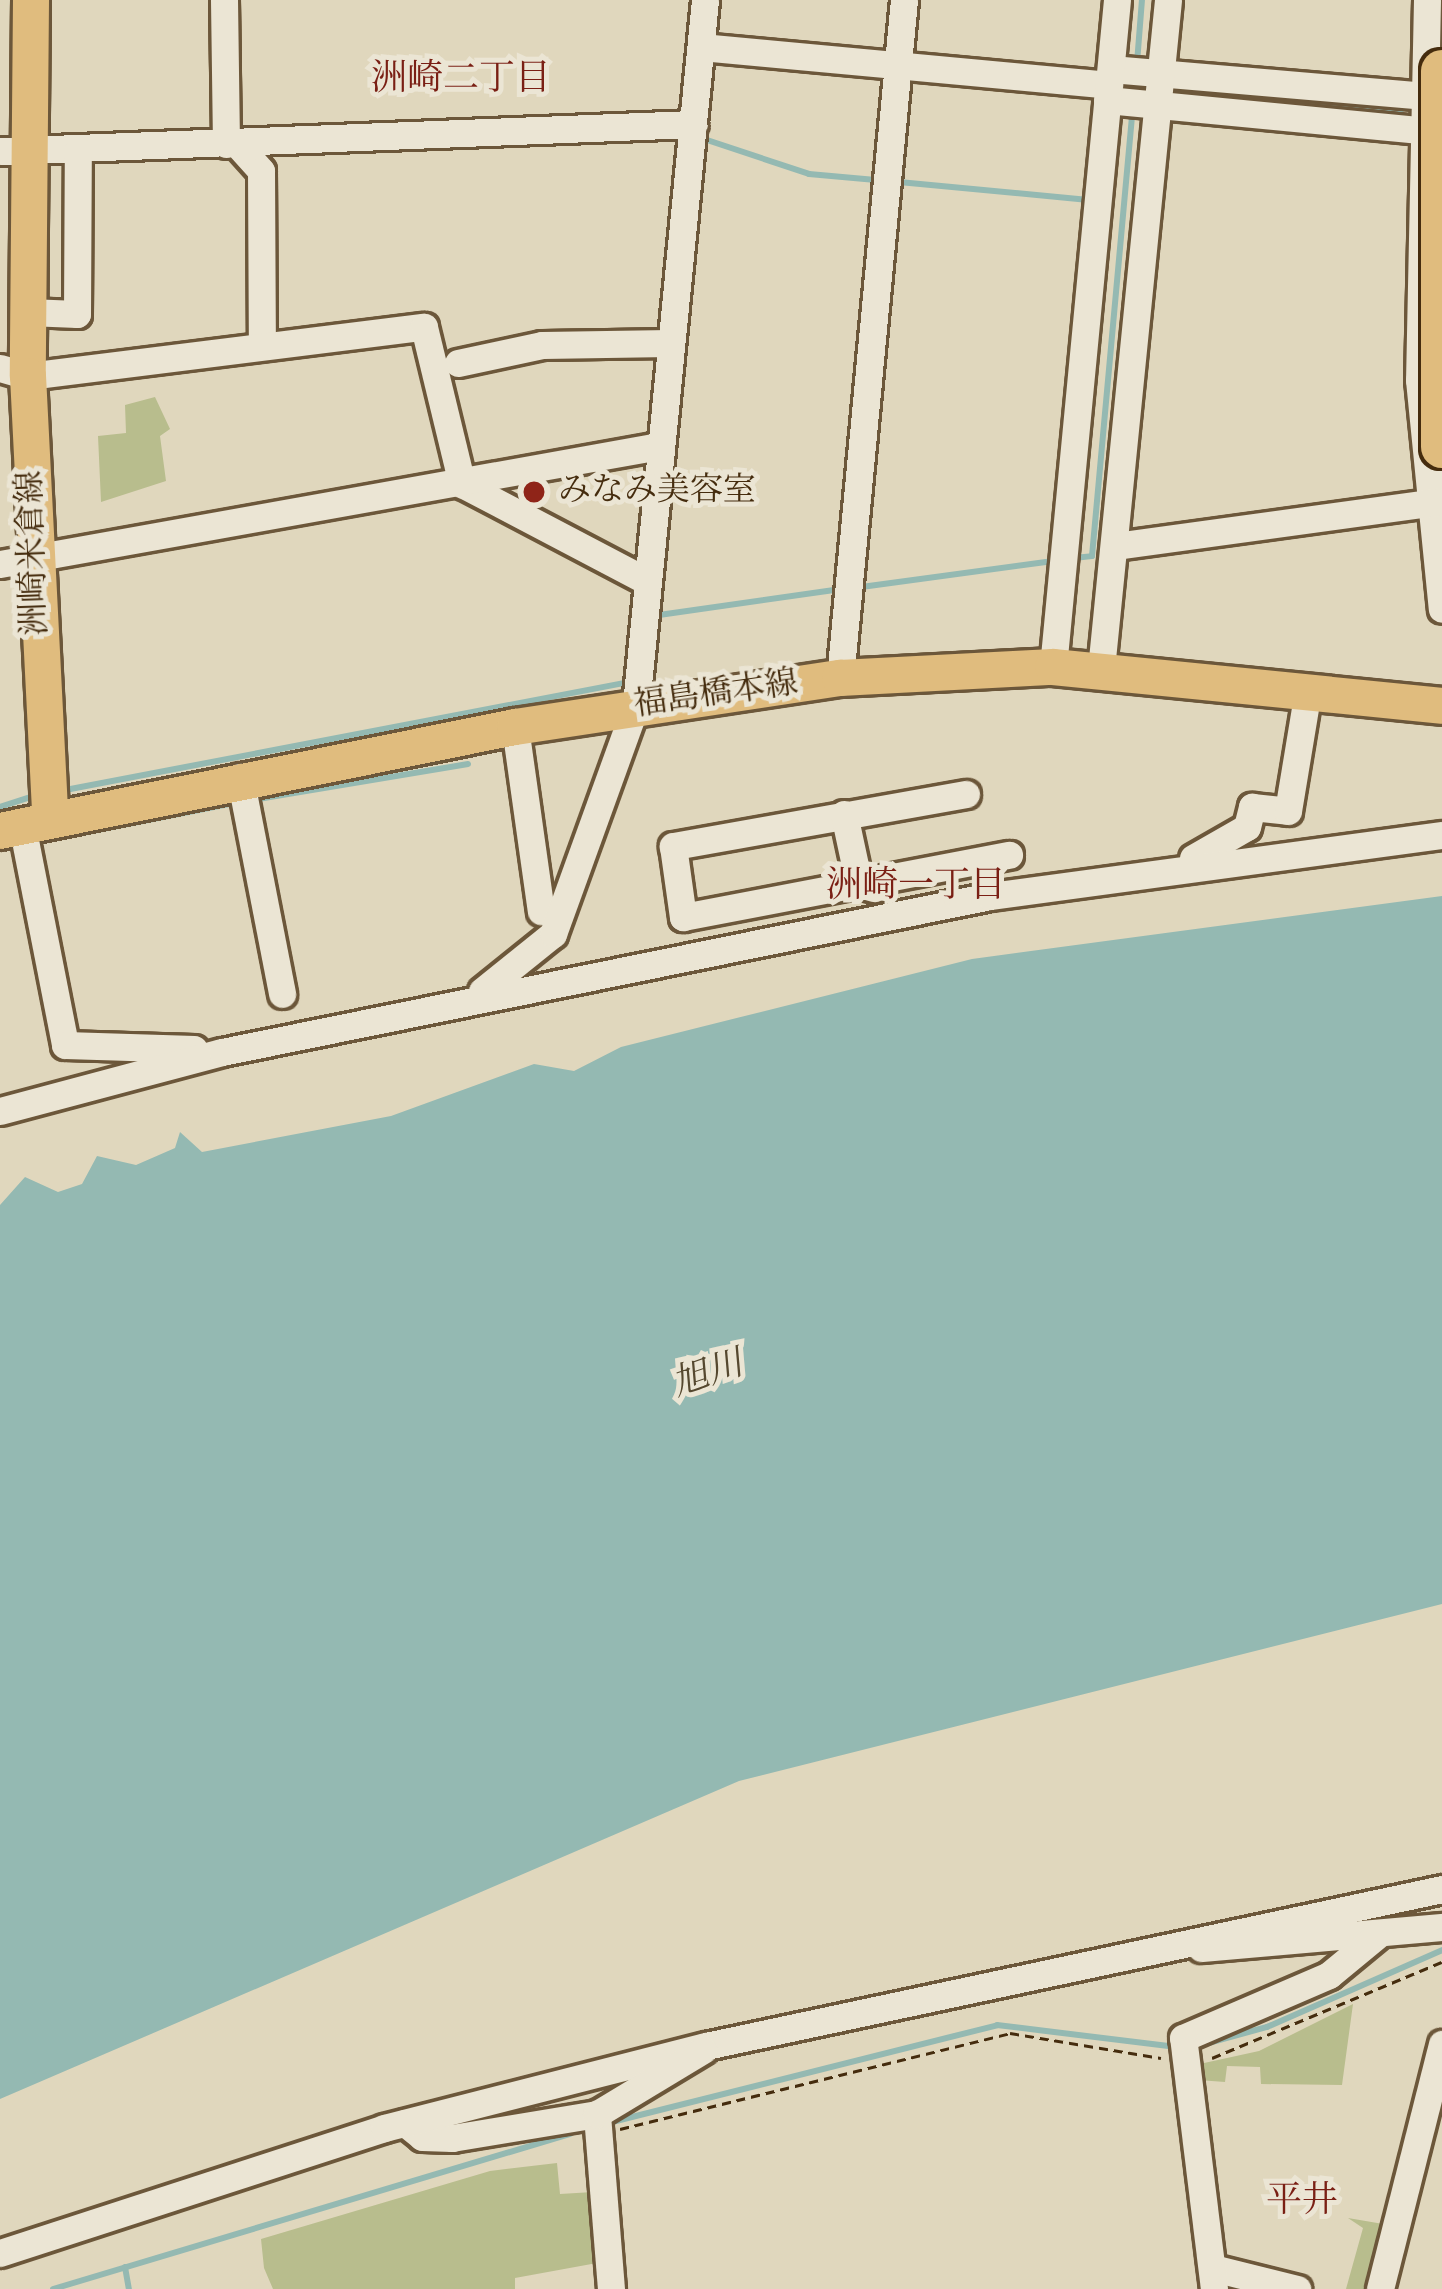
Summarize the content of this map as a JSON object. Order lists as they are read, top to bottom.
{
  "streets": {
    "main road": ["洲崎米倉線", "福島橋本線"]
  },
  "crossings": [
    ["洲崎米倉線", "福島橋本線"]
  ],
  "districts": ["洲崎二丁目", "洲崎一丁目", "平井"],
  "water": ["旭川"],
  "places": ["みなみ美容室"]
}
